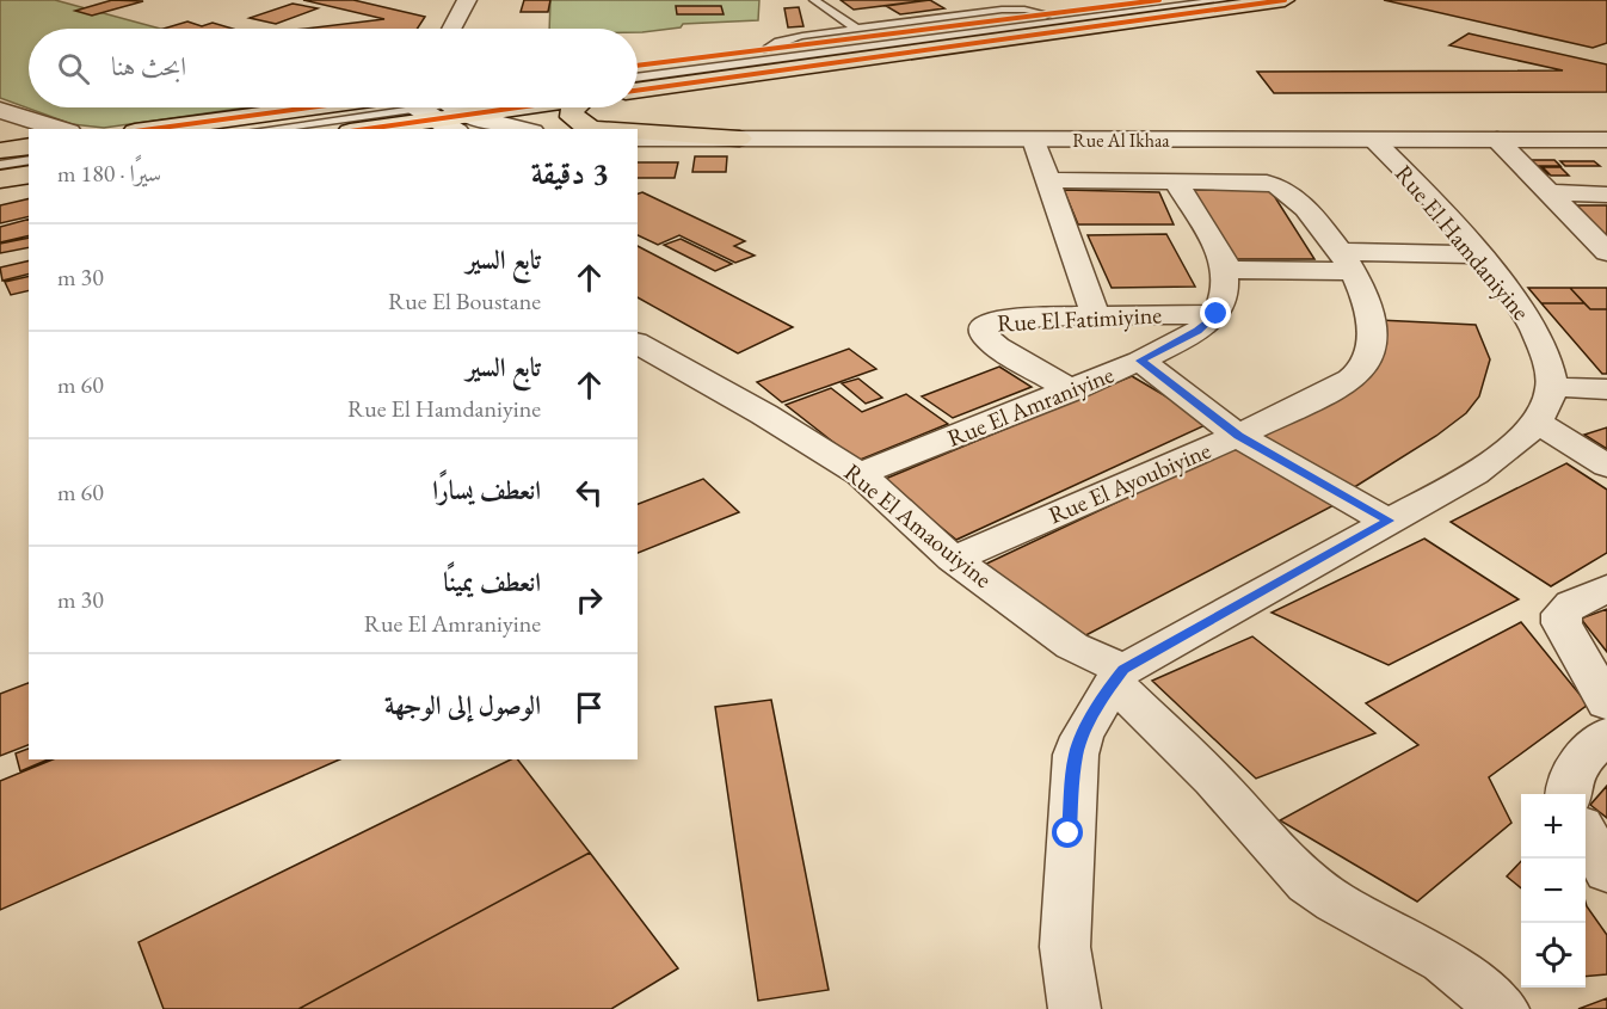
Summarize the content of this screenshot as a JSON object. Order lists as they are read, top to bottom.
{
  "streets": {
    "street": [
      "Rue Al Ikhaa",
      "Rue El Hamdaniyine",
      "Rue El Fatimiyine",
      "Rue El Amraniyine",
      "Rue El Ayoubiyine",
      "Rue El Amaouiyine"
    ]
  },
  "crossings": [
    ["Rue Al Ikhaa", "Rue El Hamdaniyine"],
    ["Rue El Fatimiyine", "Rue El Amraniyine"],
    ["Rue El Amraniyine", "Rue El Amaouiyine"],
    ["Rue El Ayoubiyine", "Rue El Amaouiyine"]
  ],
  "page": {
    "search": "ابحث هنا",
    "heading": ["3 دقيقة", "سيرًا · 180 m"],
    "list": [
      ["تابع السير", "Rue El Boustane", "30 m"],
      ["تابع السير", "Rue El Hamdaniyine", "60 m"],
      ["انعطف يسارًا", "60 m"],
      ["انعطف يمينًا", "Rue El Amraniyine", "30 m"],
      "الوصول إلى الوجهة"
    ],
    "map_buttons": ["+", "−"]
  }
}
